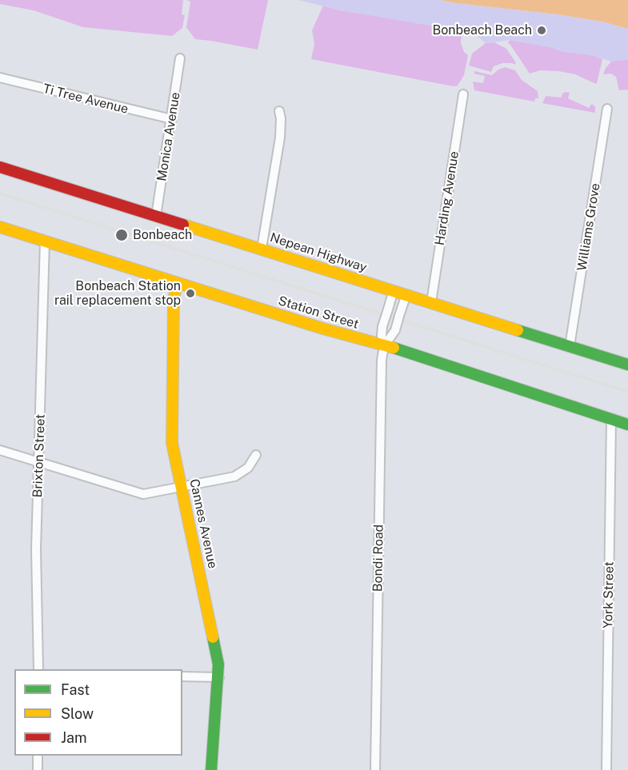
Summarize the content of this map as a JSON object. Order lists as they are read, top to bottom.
{
  "streets": {
    "main road": ["Nepean Highway", "Station Street", "Cannes Avenue"],
    "street": [
      "Ti Tree Avenue",
      "Monica Avenue",
      "Harding Avenue",
      "Williams Grove",
      "Brixton Street",
      "Bondi Road",
      "York Street"
    ]
  },
  "crossings": [
    ["Ti Tree Avenue", "Monica Avenue"],
    ["Monica Avenue", "Nepean Highway"],
    ["Harding Avenue", "Nepean Highway"],
    ["Williams Grove", "Nepean Highway"],
    ["Nepean Highway", "Bondi Road"],
    ["Station Street", "Brixton Street"],
    ["Station Street", "Cannes Avenue"],
    ["Station Street", "Bondi Road"],
    ["Station Street", "York Street"]
  ],
  "places": ["Bonbeach Beach", "Bonbeach", "Bonbeach Station rail replacement stop"],
  "legend": ["Fast", "Slow", "Jam"]
}
